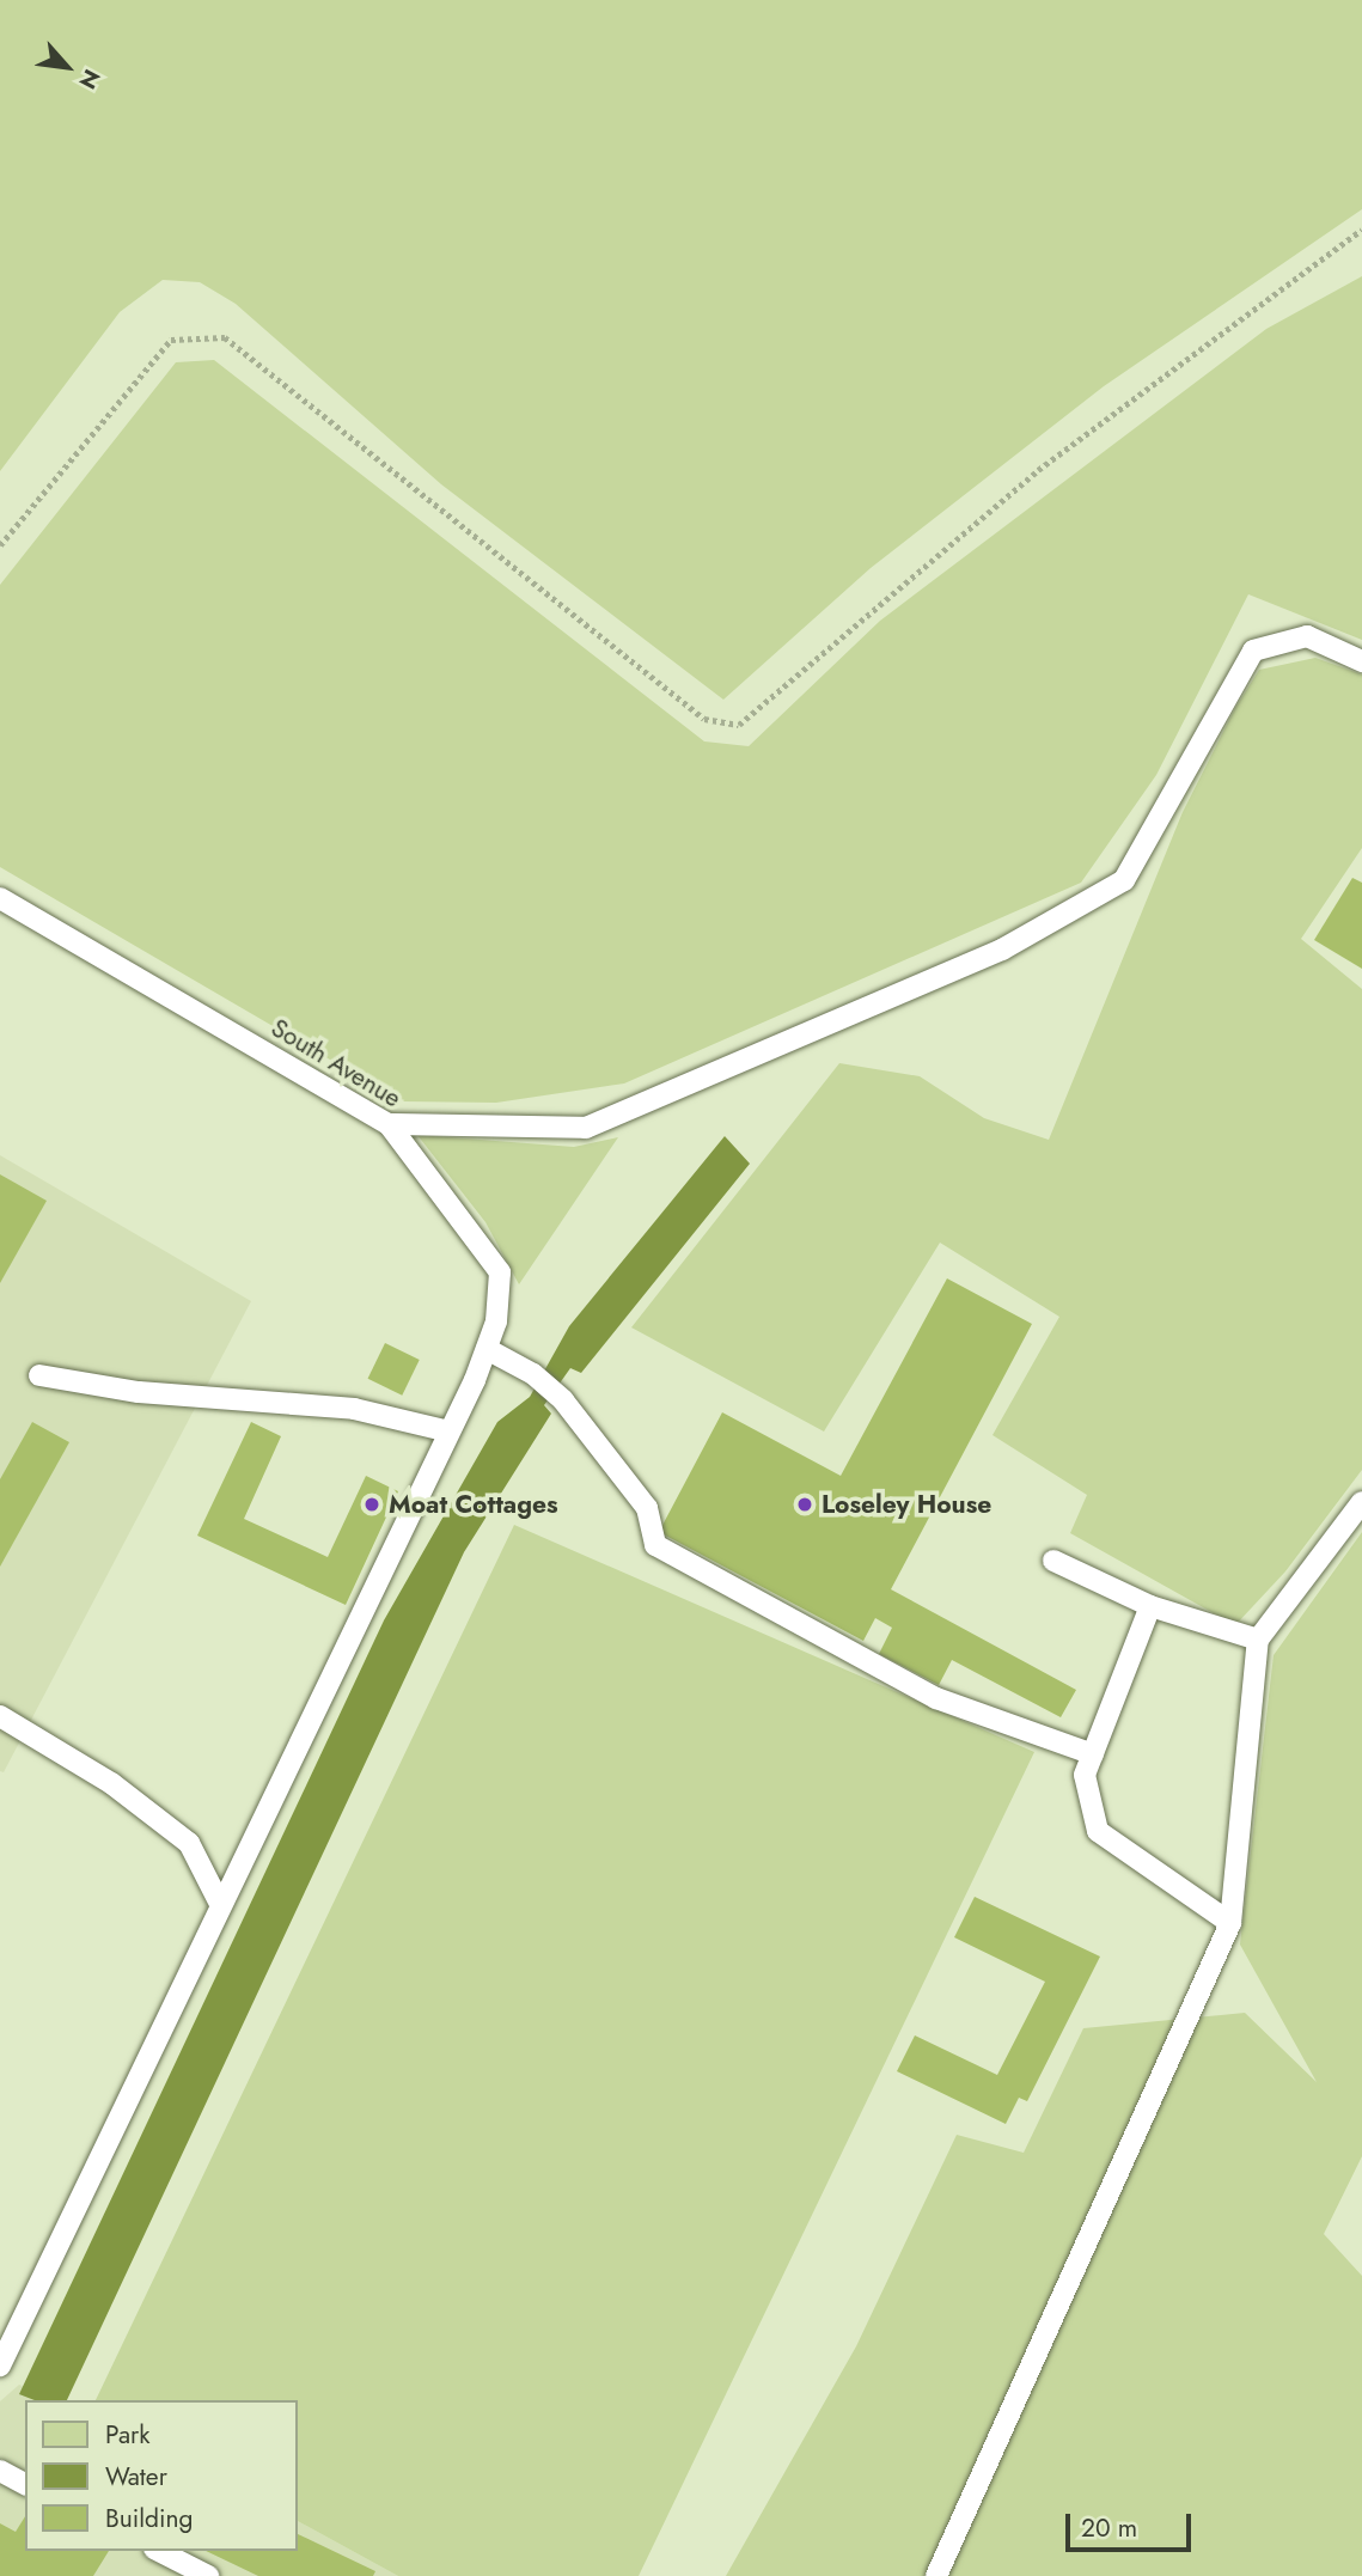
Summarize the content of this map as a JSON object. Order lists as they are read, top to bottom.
{
  "streets": {
    "lane": ["South Avenue"]
  },
  "places": ["Moat Cottages", "Loseley House"],
  "legend": ["Park", "Water", "Building"],
  "scale_bar": "20 m",
  "north": "bottom right"
}
